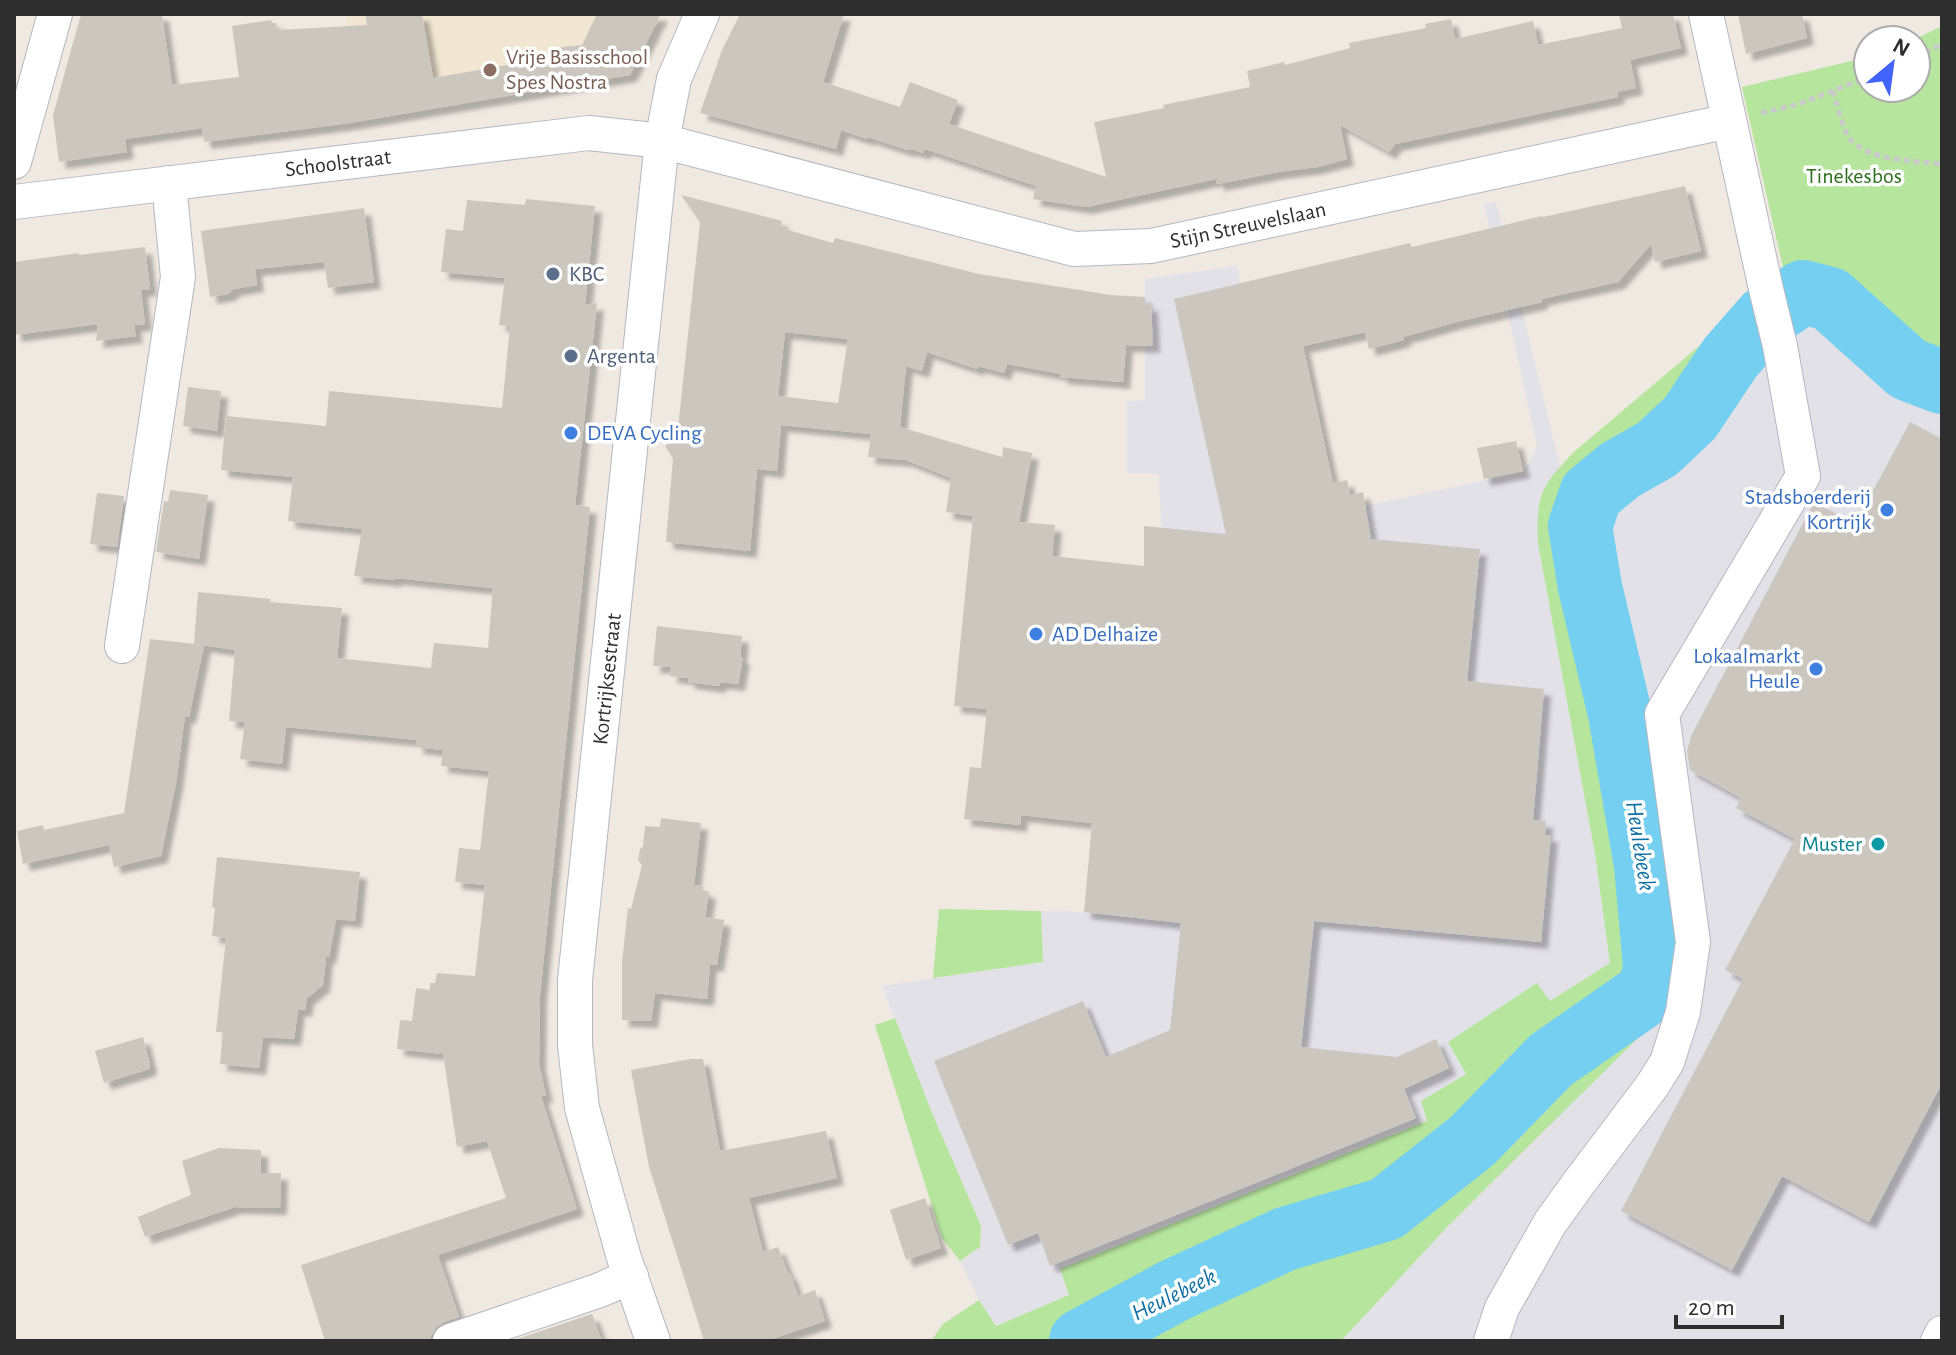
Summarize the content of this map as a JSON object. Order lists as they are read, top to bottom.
{
  "streets": {
    "street": ["Schoolstraat", "Stijn Streuvelslaan", "Kortrijksestraat"]
  },
  "crossings": [
    ["Schoolstraat", "Stijn Streuvelslaan"],
    ["Schoolstraat", "Kortrijksestraat"],
    ["Stijn Streuvelslaan", "Kortrijksestraat"]
  ],
  "water": ["Heulebeek"],
  "parks": ["Tinekesbos"],
  "places": [
    "Vrije Basisschool Spes Nostra",
    "KBC",
    "Argenta",
    "DEVA Cycling",
    "Stadsboerderij Kortrijk",
    "AD Delhaize",
    "Lokaalmarkt Heule",
    "Muster"
  ],
  "scale_bar": "20 m",
  "north": "top right"
}
